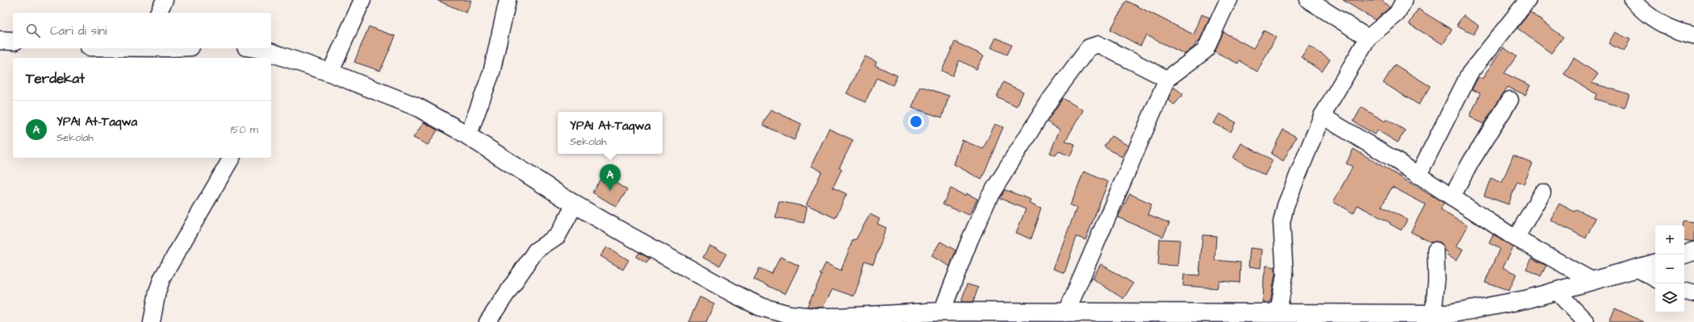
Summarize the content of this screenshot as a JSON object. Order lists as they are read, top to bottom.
{
  "page": {
    "search": "Cari di sini",
    "heading": "Terdekat",
    "list": [
      {
        "mark": "A",
        "name": "YPAI At-Taqwa",
        "note": "Sekolah",
        "value": "150 m"
      }
    ],
    "popup": ["YPAI At-Taqwa", "Sekolah"],
    "pins": "A",
    "map_buttons": ["+", "−"]
  }
}
